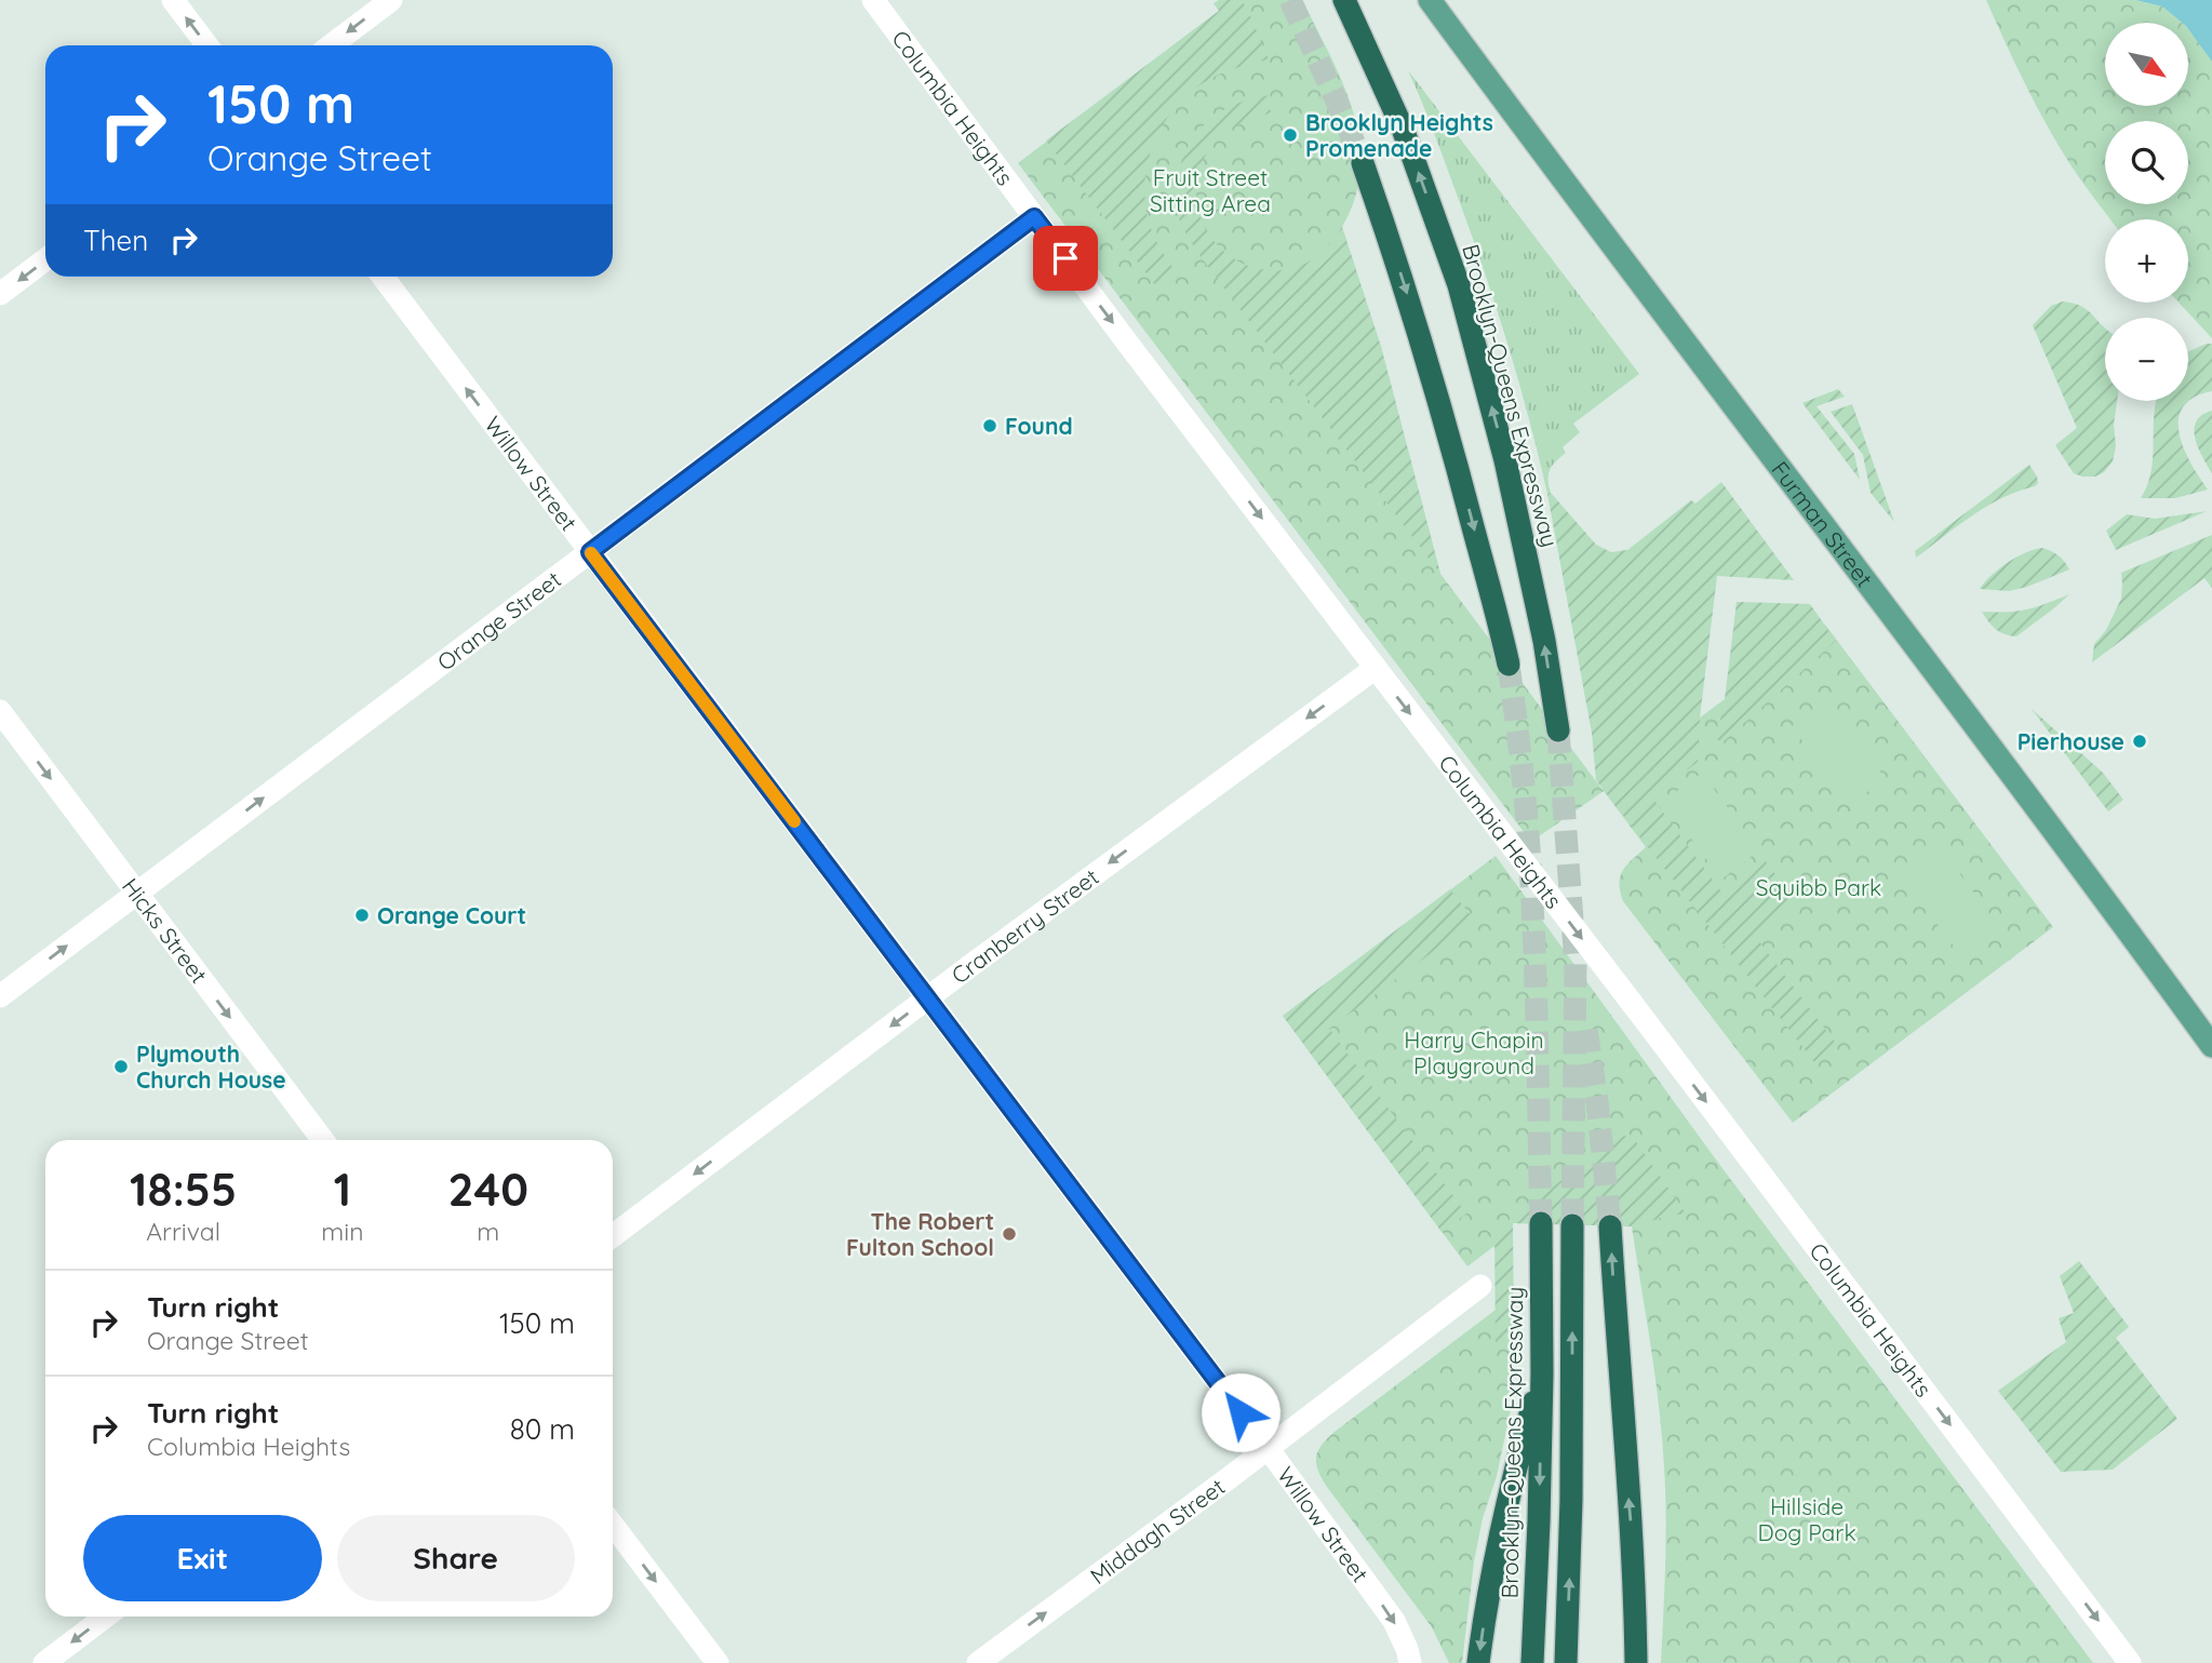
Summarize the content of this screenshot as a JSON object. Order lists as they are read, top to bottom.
{
  "streets": {
    "highway": ["Brooklyn-Queens Expressway"],
    "main road": ["Furman Street"],
    "street": [
      "Columbia Heights",
      "Willow Street",
      "Orange Street",
      "Cranberry Street",
      "Hicks Street",
      "Middagh Street"
    ]
  },
  "crossings": [
    ["Columbia Heights", "Orange Street"],
    ["Columbia Heights", "Cranberry Street"],
    ["Willow Street", "Orange Street"],
    ["Willow Street", "Cranberry Street"],
    ["Willow Street", "Middagh Street"],
    ["Orange Street", "Hicks Street"]
  ],
  "one_way": [
    "Columbia Heights",
    "Orange Street",
    "Cranberry Street",
    "Hicks Street",
    "Middagh Street"
  ],
  "parks": [
    "Fruit Street Sitting Area",
    "Squibb Park",
    "Harry Chapin Playground",
    "Hillside Dog Park"
  ],
  "places": [
    "Brooklyn Heights Promenade",
    "Found",
    "Pierhouse",
    "Orange Court",
    "Plymouth Church House",
    "The Robert Fulton School"
  ],
  "north": "bottom right",
  "page": {
    "map_buttons": ["+", "−"],
    "turn": ["150 m", "Orange Street"],
    "then": "Then",
    "eta": [
      "18:55",
      "Arrival",
      "1",
      "min",
      "240",
      "m"
    ],
    "list": [
      {
        "name": "Turn right",
        "note": "Orange Street",
        "value": "150 m"
      },
      {
        "name": "Turn right",
        "note": "Columbia Heights",
        "value": "80 m"
      }
    ],
    "buttons": ["Exit", "Share"]
  }
}
